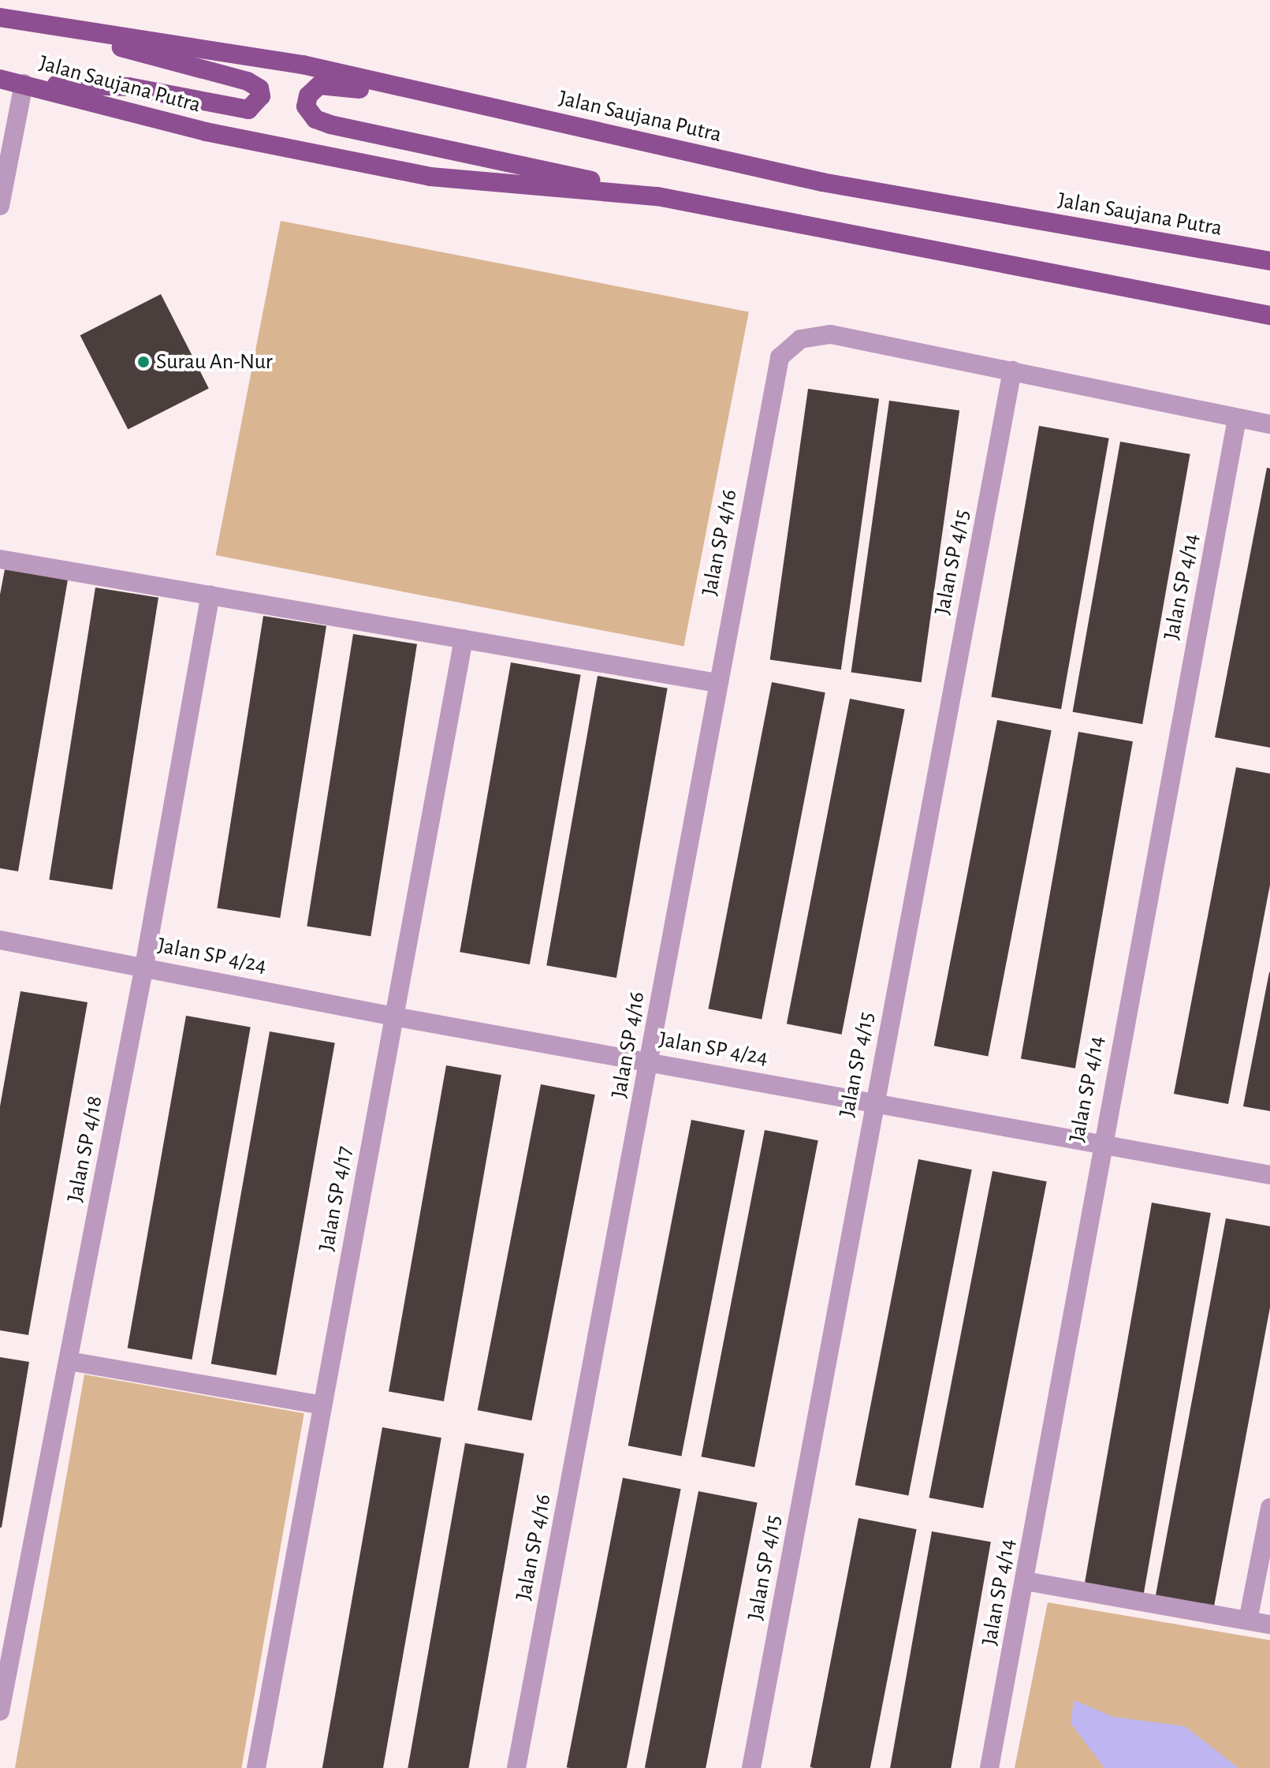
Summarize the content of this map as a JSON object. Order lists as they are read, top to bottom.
{
  "streets": {
    "main road": ["Jalan Saujana Putra"],
    "street": [
      "Jalan SP 4/16",
      "Jalan SP 4/15",
      "Jalan SP 4/14",
      "Jalan SP 4/24",
      "Jalan SP 4/18",
      "Jalan SP 4/17"
    ]
  },
  "crossings": [
    ["Jalan SP 4/16", "Jalan SP 4/15"],
    ["Jalan SP 4/16", "Jalan SP 4/24"],
    ["Jalan SP 4/15", "Jalan SP 4/24"],
    ["Jalan SP 4/14", "Jalan SP 4/24"],
    ["Jalan SP 4/24", "Jalan SP 4/18"],
    ["Jalan SP 4/24", "Jalan SP 4/17"]
  ],
  "places": ["Surau An-Nur"]
}
